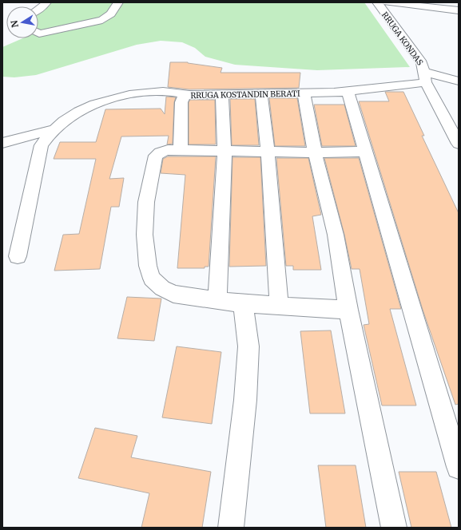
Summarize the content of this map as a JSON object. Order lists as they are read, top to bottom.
{
  "streets": {
    "street": ["RRUGA KONDAS", "RRUGA KOSTANDIN BERATI"]
  },
  "crossings": [
    ["RRUGA KONDAS", "RRUGA KOSTANDIN BERATI"]
  ],
  "north": "left"
}
